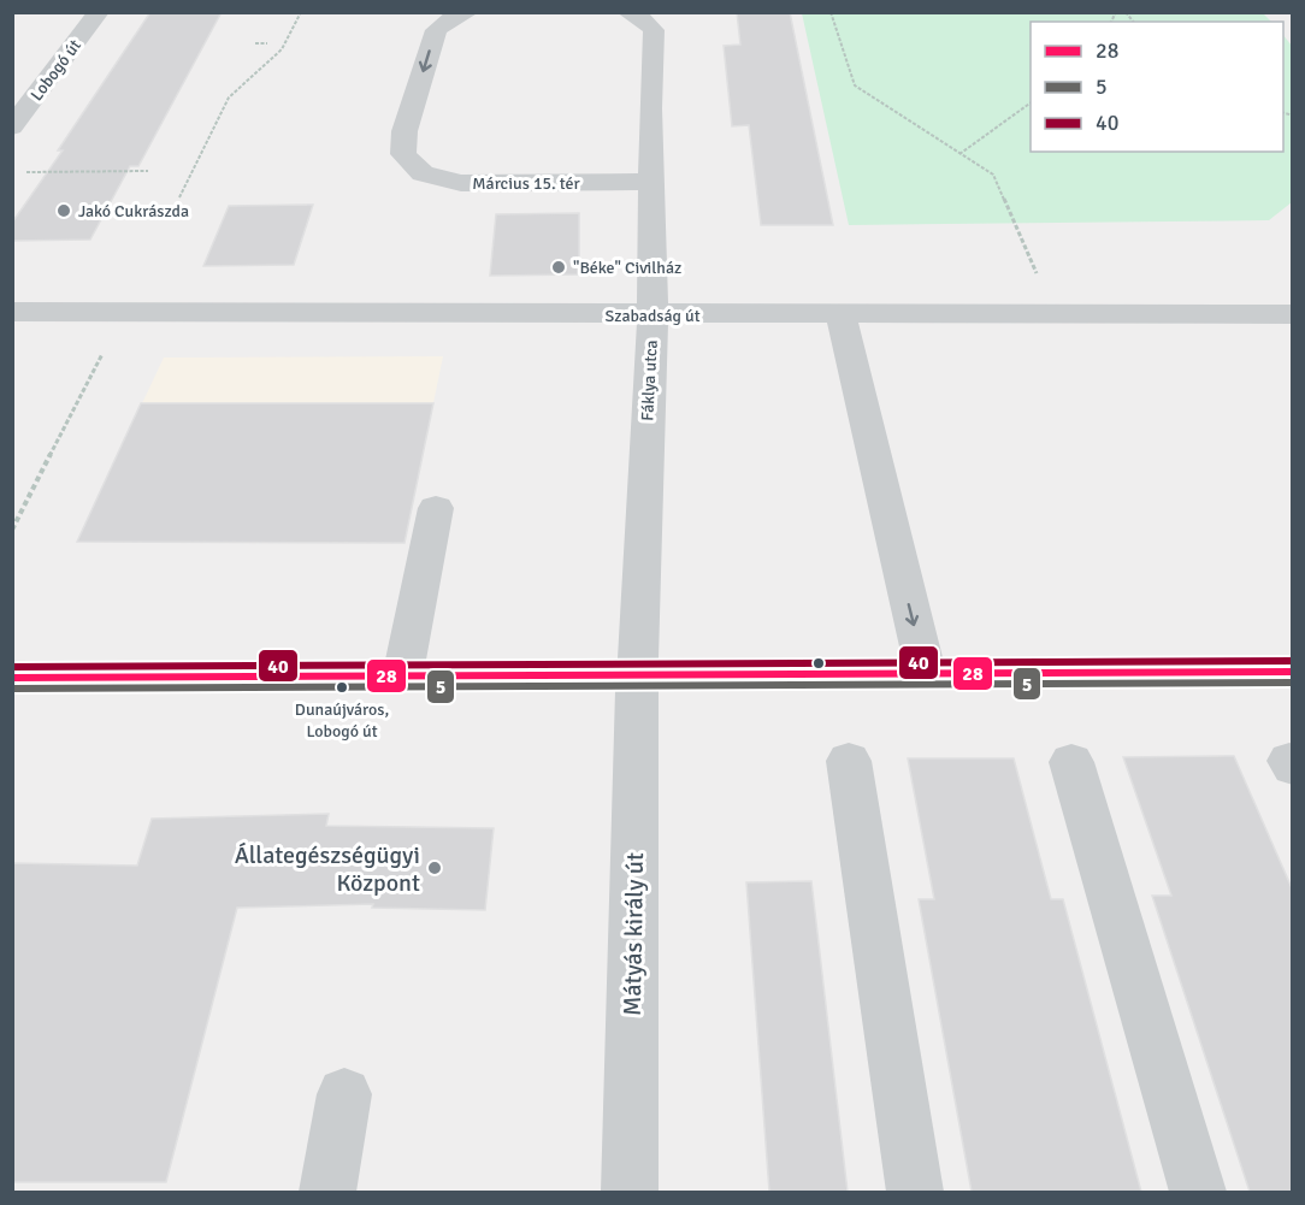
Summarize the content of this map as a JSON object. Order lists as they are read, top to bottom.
{
  "streets": {
    "street": [
      "Lobogó út",
      "Március 15. tér",
      "Szabadság út",
      "Fáklya utca",
      "Mátyás király út"
    ]
  },
  "crossings": [
    ["Március 15. tér", "Fáklya utca"],
    ["Szabadság út", "Fáklya utca"],
    ["Fáklya utca", "Mátyás király út"]
  ],
  "places": [
    "Jakó Cukrászda",
    "\"Béke\" Civilház",
    "Dunaújváros, Lobogó út",
    "Állategészségügyi Központ"
  ],
  "lines": ["transit line 40", "transit line 28", "transit line 5"],
  "legend": ["28", "5", "40"]
}
